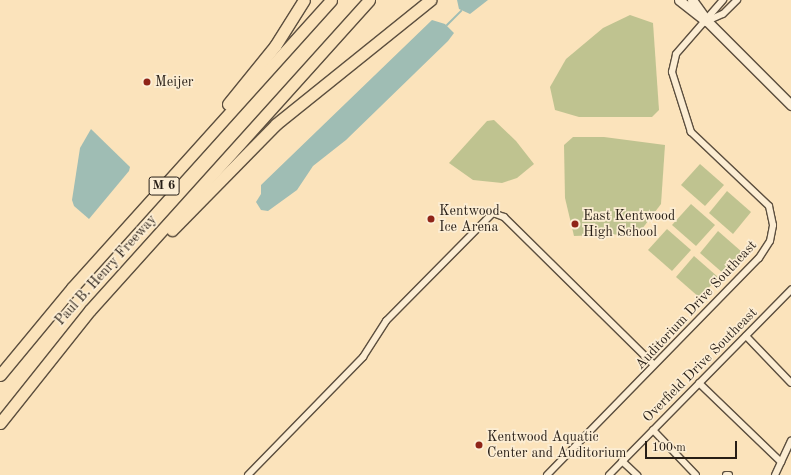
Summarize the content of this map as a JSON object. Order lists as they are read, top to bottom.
{
  "streets": {
    "highway": ["M 6", "Paul B. Henry Freeway"],
    "street": ["Auditorium Drive Southeast", "Overfield Drive Southeast"]
  },
  "places": [
    "Meijer",
    "Kentwood Ice Arena",
    "East Kentwood High School",
    "Kentwood Aquatic Center and Auditorium"
  ],
  "scale_bar": "100 m"
}
